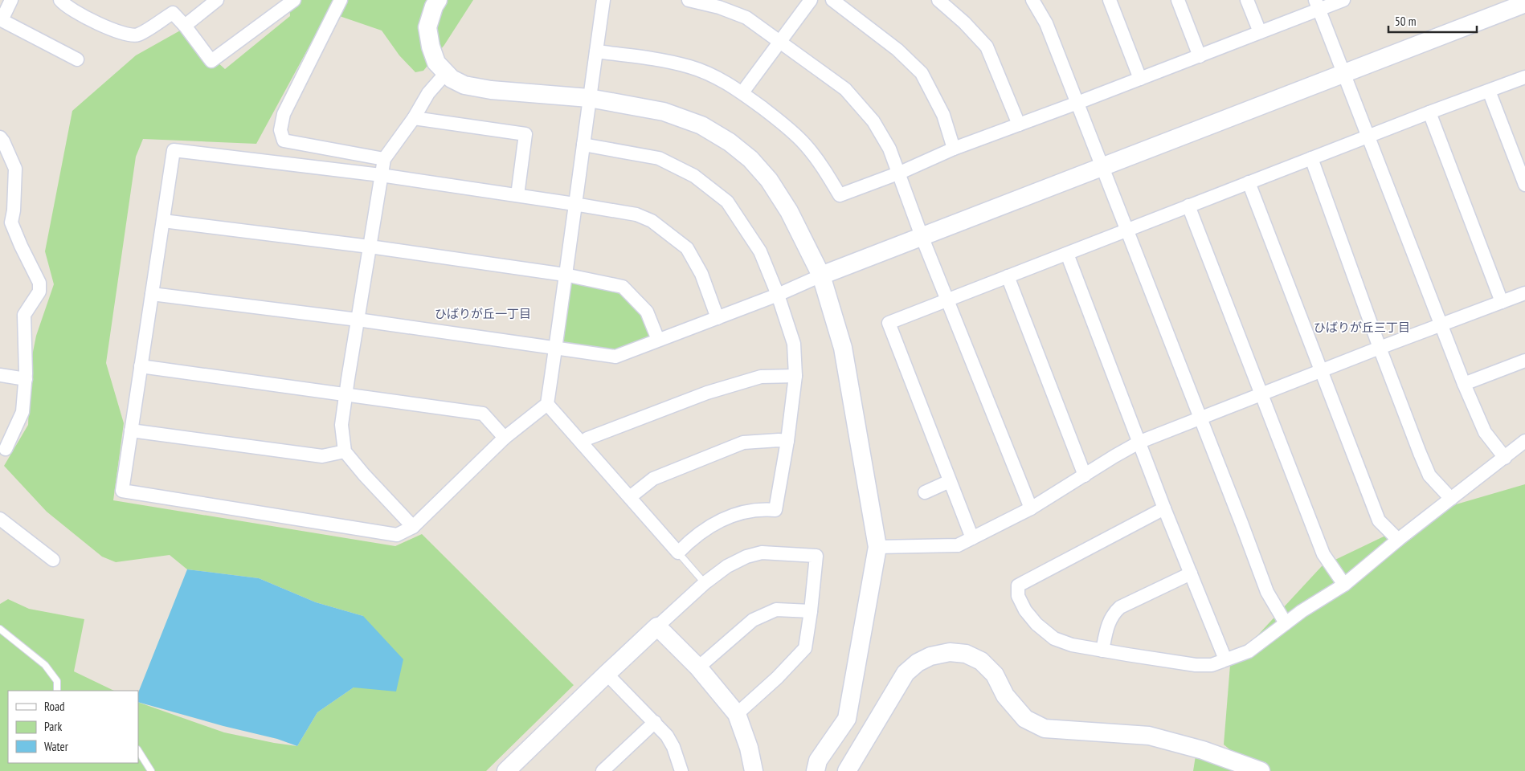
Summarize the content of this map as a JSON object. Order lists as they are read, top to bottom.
{
  "districts": ["ひばりが丘一丁目", "ひばりが丘三丁目"],
  "legend": ["Road", "Park", "Water"],
  "scale_bar": "50 m"
}
